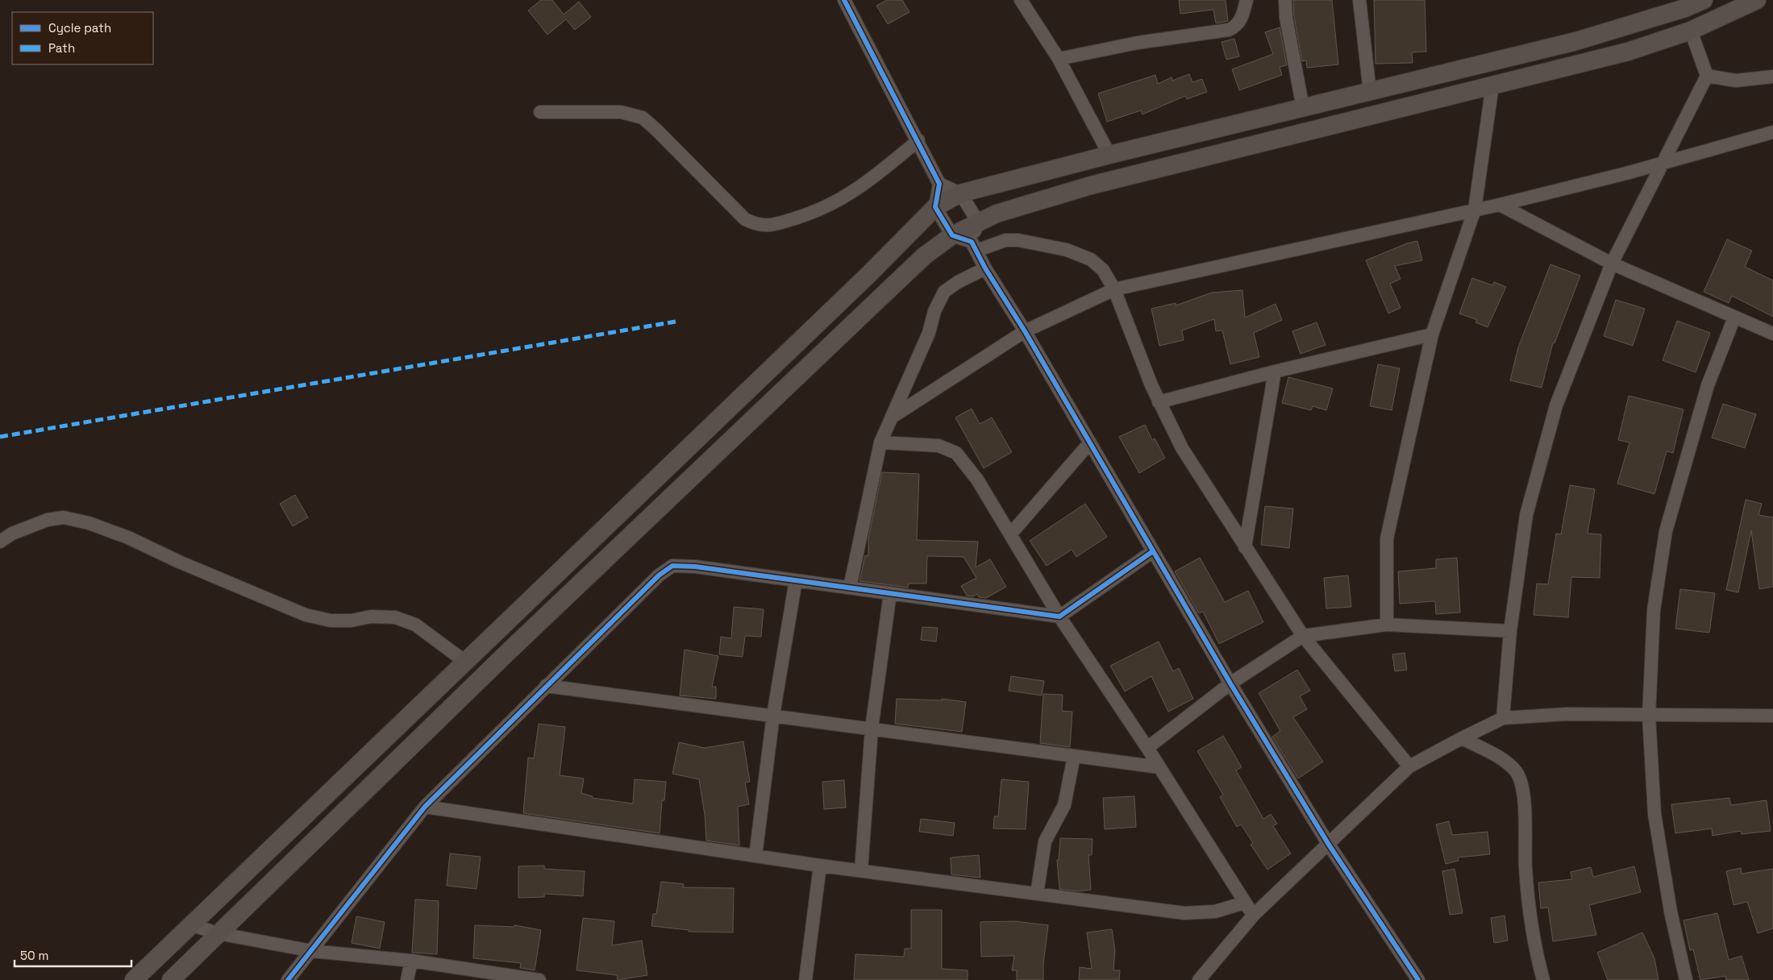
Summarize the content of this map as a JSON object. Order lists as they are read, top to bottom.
{
  "legend": ["Cycle path", "Path"],
  "scale_bar": "50 m"
}
